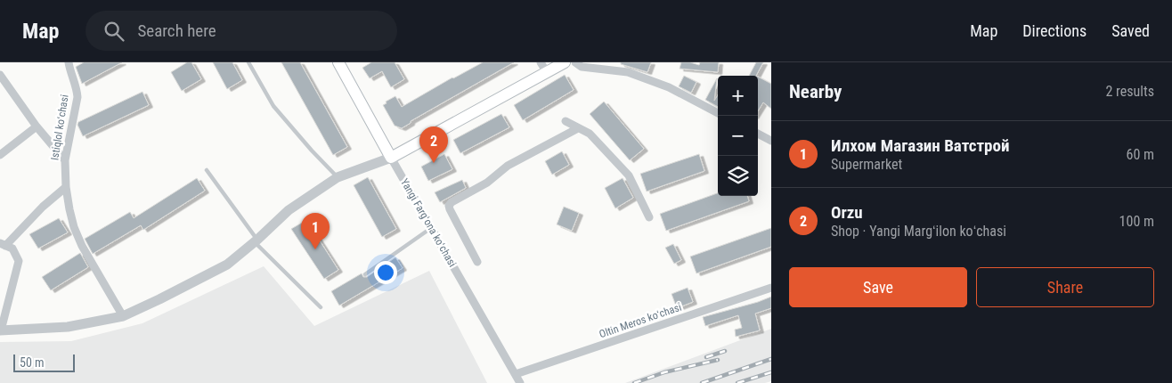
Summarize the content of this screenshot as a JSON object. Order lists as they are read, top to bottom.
{
  "streets": {
    "main road": ["Yangi Fargʻona koʻchasi"],
    "street": ["Istiqlol koʻchasi", "Oltin Meros koʻchasi"]
  },
  "crossings": [
    ["Yangi Fargʻona koʻchasi", "Oltin Meros koʻchasi"]
  ],
  "scale_bar": "50 m",
  "page": {
    "header": "Map",
    "search": "Search here",
    "nav": ["Map", "Directions", "Saved"],
    "heading": ["Nearby", "2 results"],
    "map_buttons": ["+", "−"],
    "list": [
      {
        "mark": "1",
        "name": "Илхом Магазин Ватстрой",
        "note": "Supermarket",
        "value": "60 m"
      },
      {
        "mark": "2",
        "name": "Orzu",
        "note": "Shop · Yangi Margʻilon koʻchasi",
        "value": "100 m"
      }
    ],
    "pins": ["2", "1"],
    "buttons": ["Save", "Share"],
    "scale": "50 m"
  }
}
